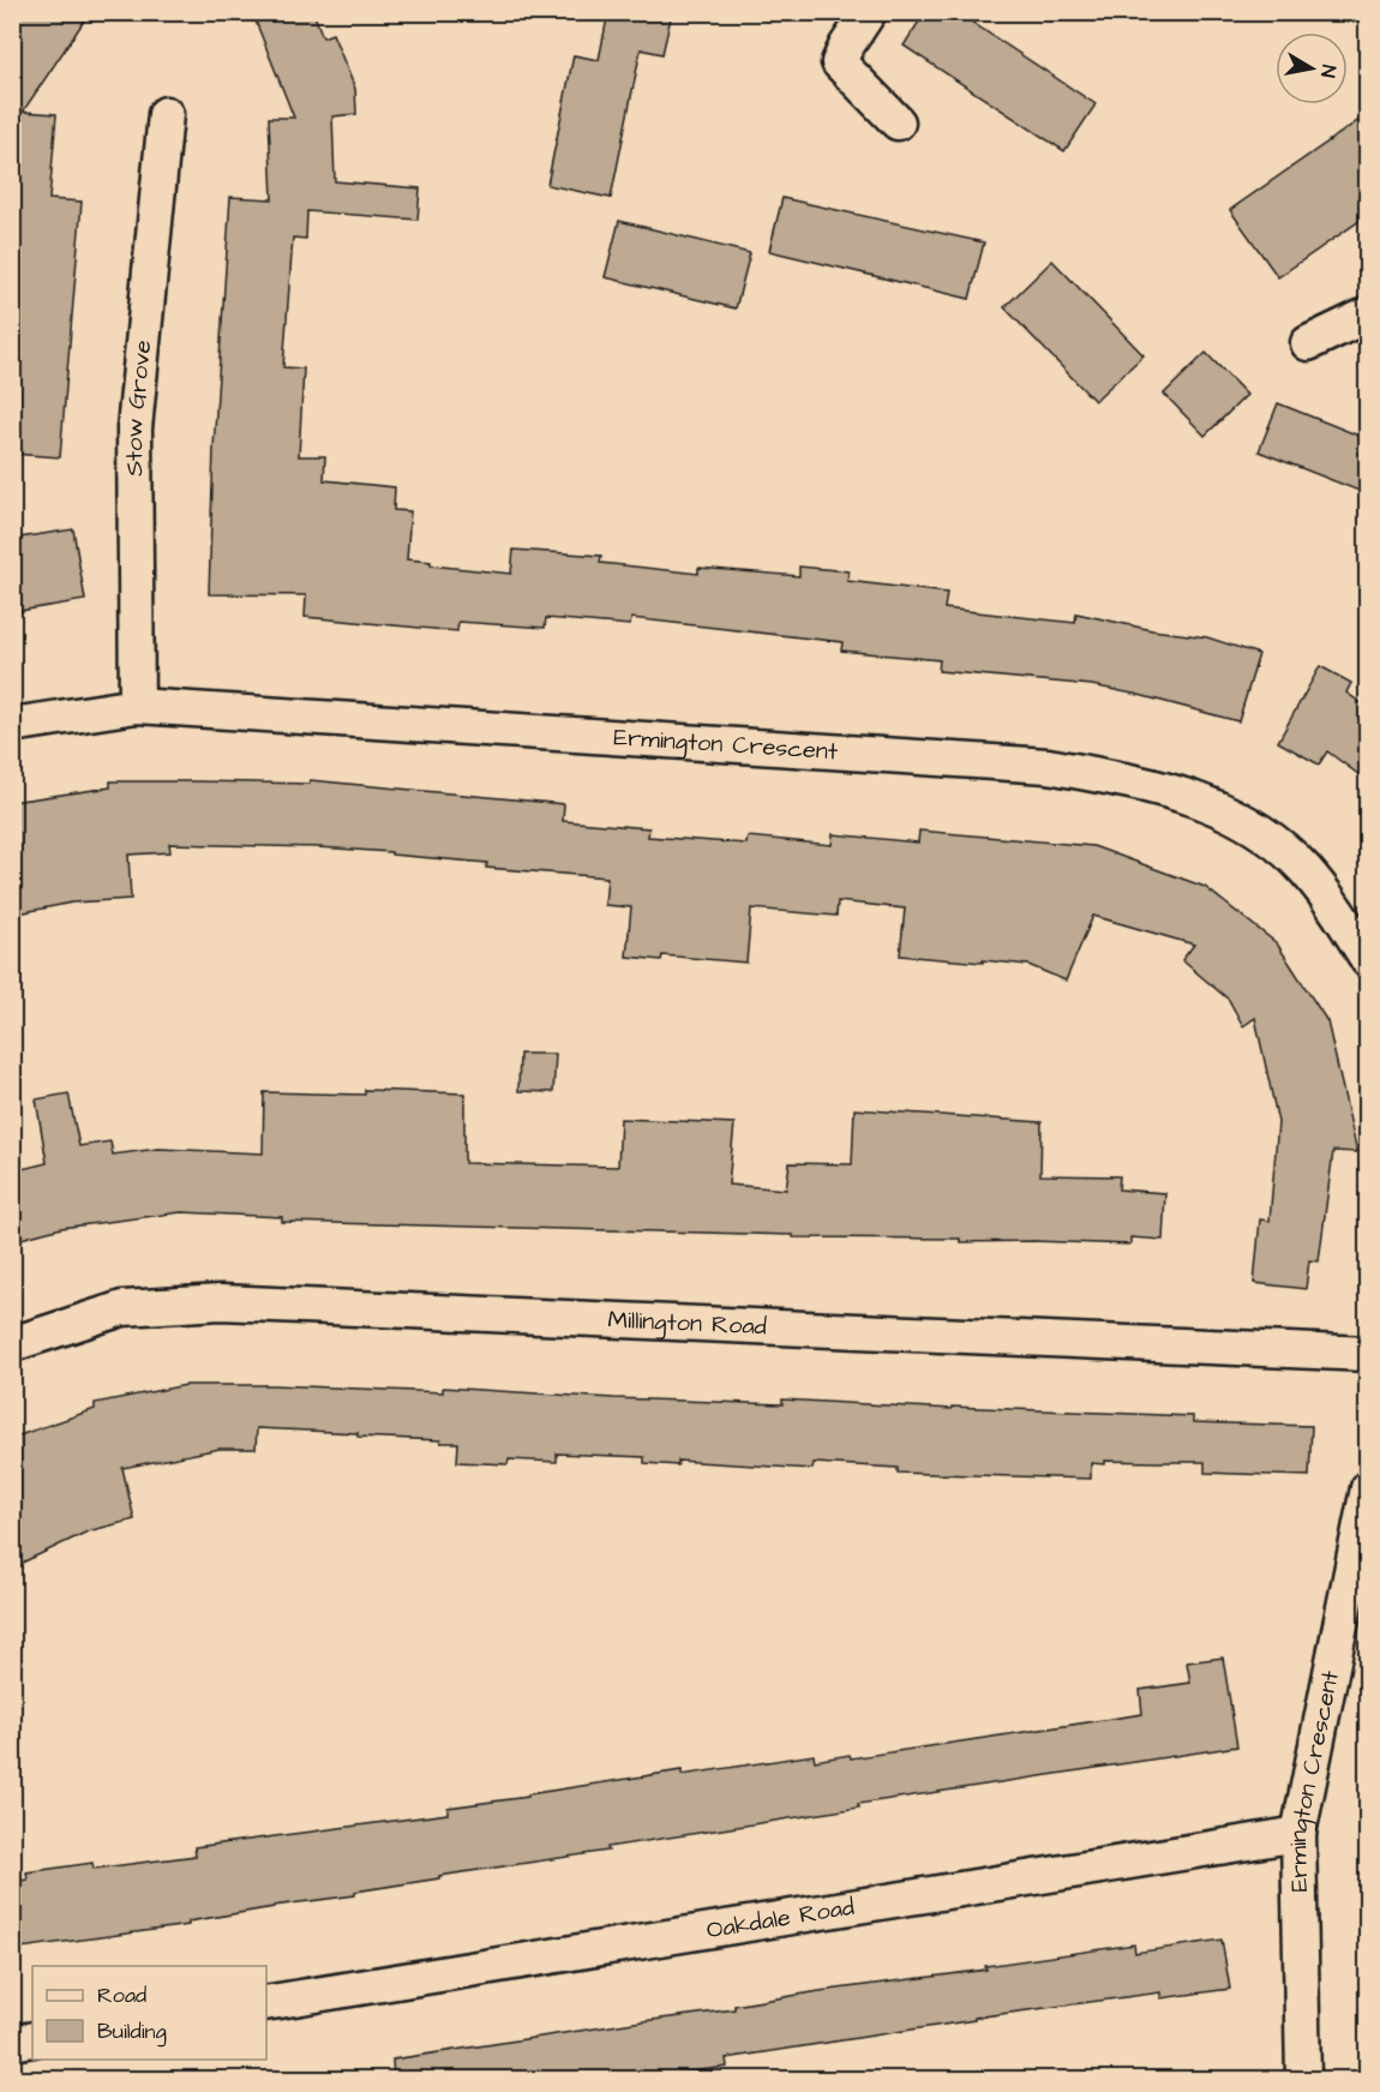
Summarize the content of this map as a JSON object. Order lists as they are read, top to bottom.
{
  "streets": {
    "street": [
      "Stow Grove",
      "Ermington Crescent",
      "Millington Road",
      "Oakdale Road"
    ]
  },
  "crossings": [
    ["Stow Grove", "Ermington Crescent"],
    ["Ermington Crescent", "Oakdale Road"]
  ],
  "legend": ["Road", "Building"],
  "north": "right"
}
